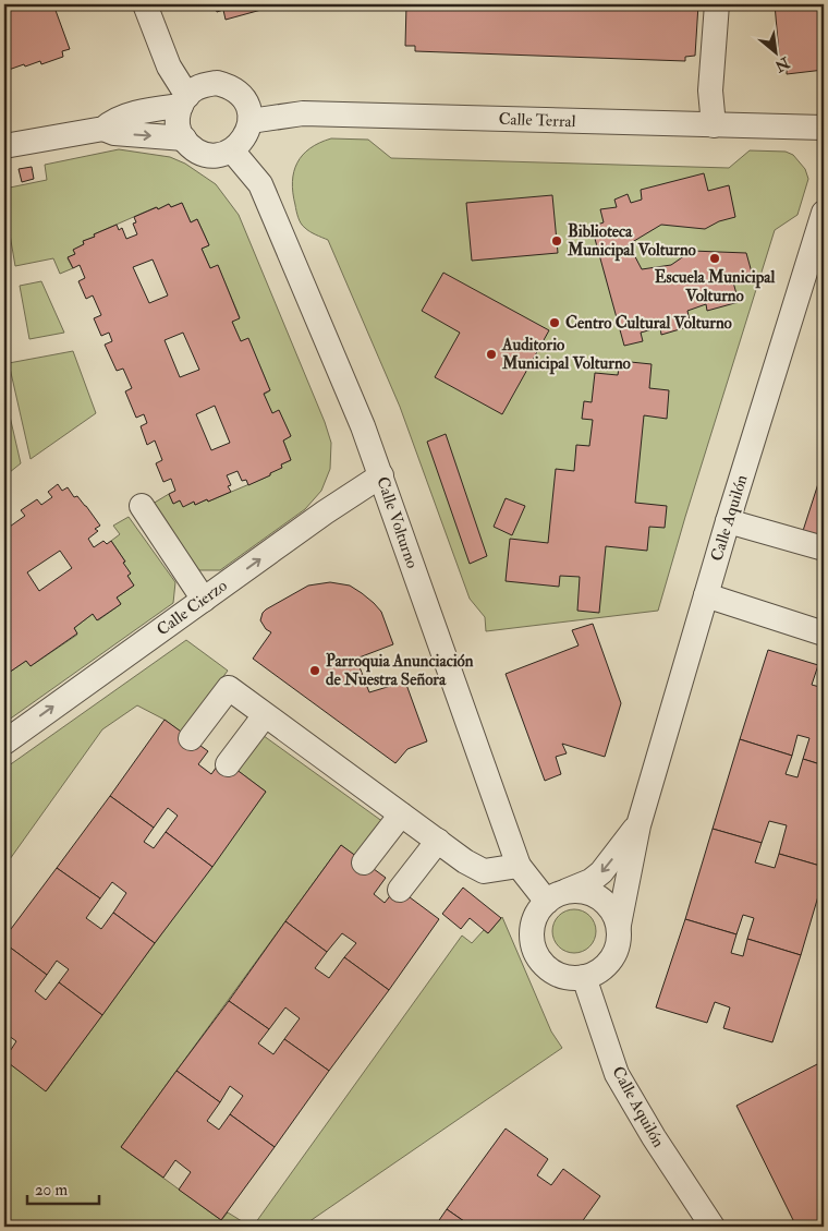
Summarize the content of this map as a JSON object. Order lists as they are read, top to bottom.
{
  "streets": {
    "street": [
      "Calle Terral",
      "Calle Aquilón",
      "Calle Volturno",
      "Calle Cierzo"
    ]
  },
  "crossings": [
    ["Calle Terral", "Calle Volturno"],
    ["Calle Aquilón", "Calle Volturno"],
    ["Calle Volturno", "Calle Cierzo"]
  ],
  "one_way": ["Calle Cierzo"],
  "places": [
    "Biblioteca Municipal Volturno",
    "Escuela Municipal Volturno",
    "Centro Cultural Volturno",
    "Auditorio Municipal Volturno",
    "Parroquia Anunciación de Nuestra Señora"
  ],
  "scale_bar": "20 m",
  "north": "bottom right"
}
